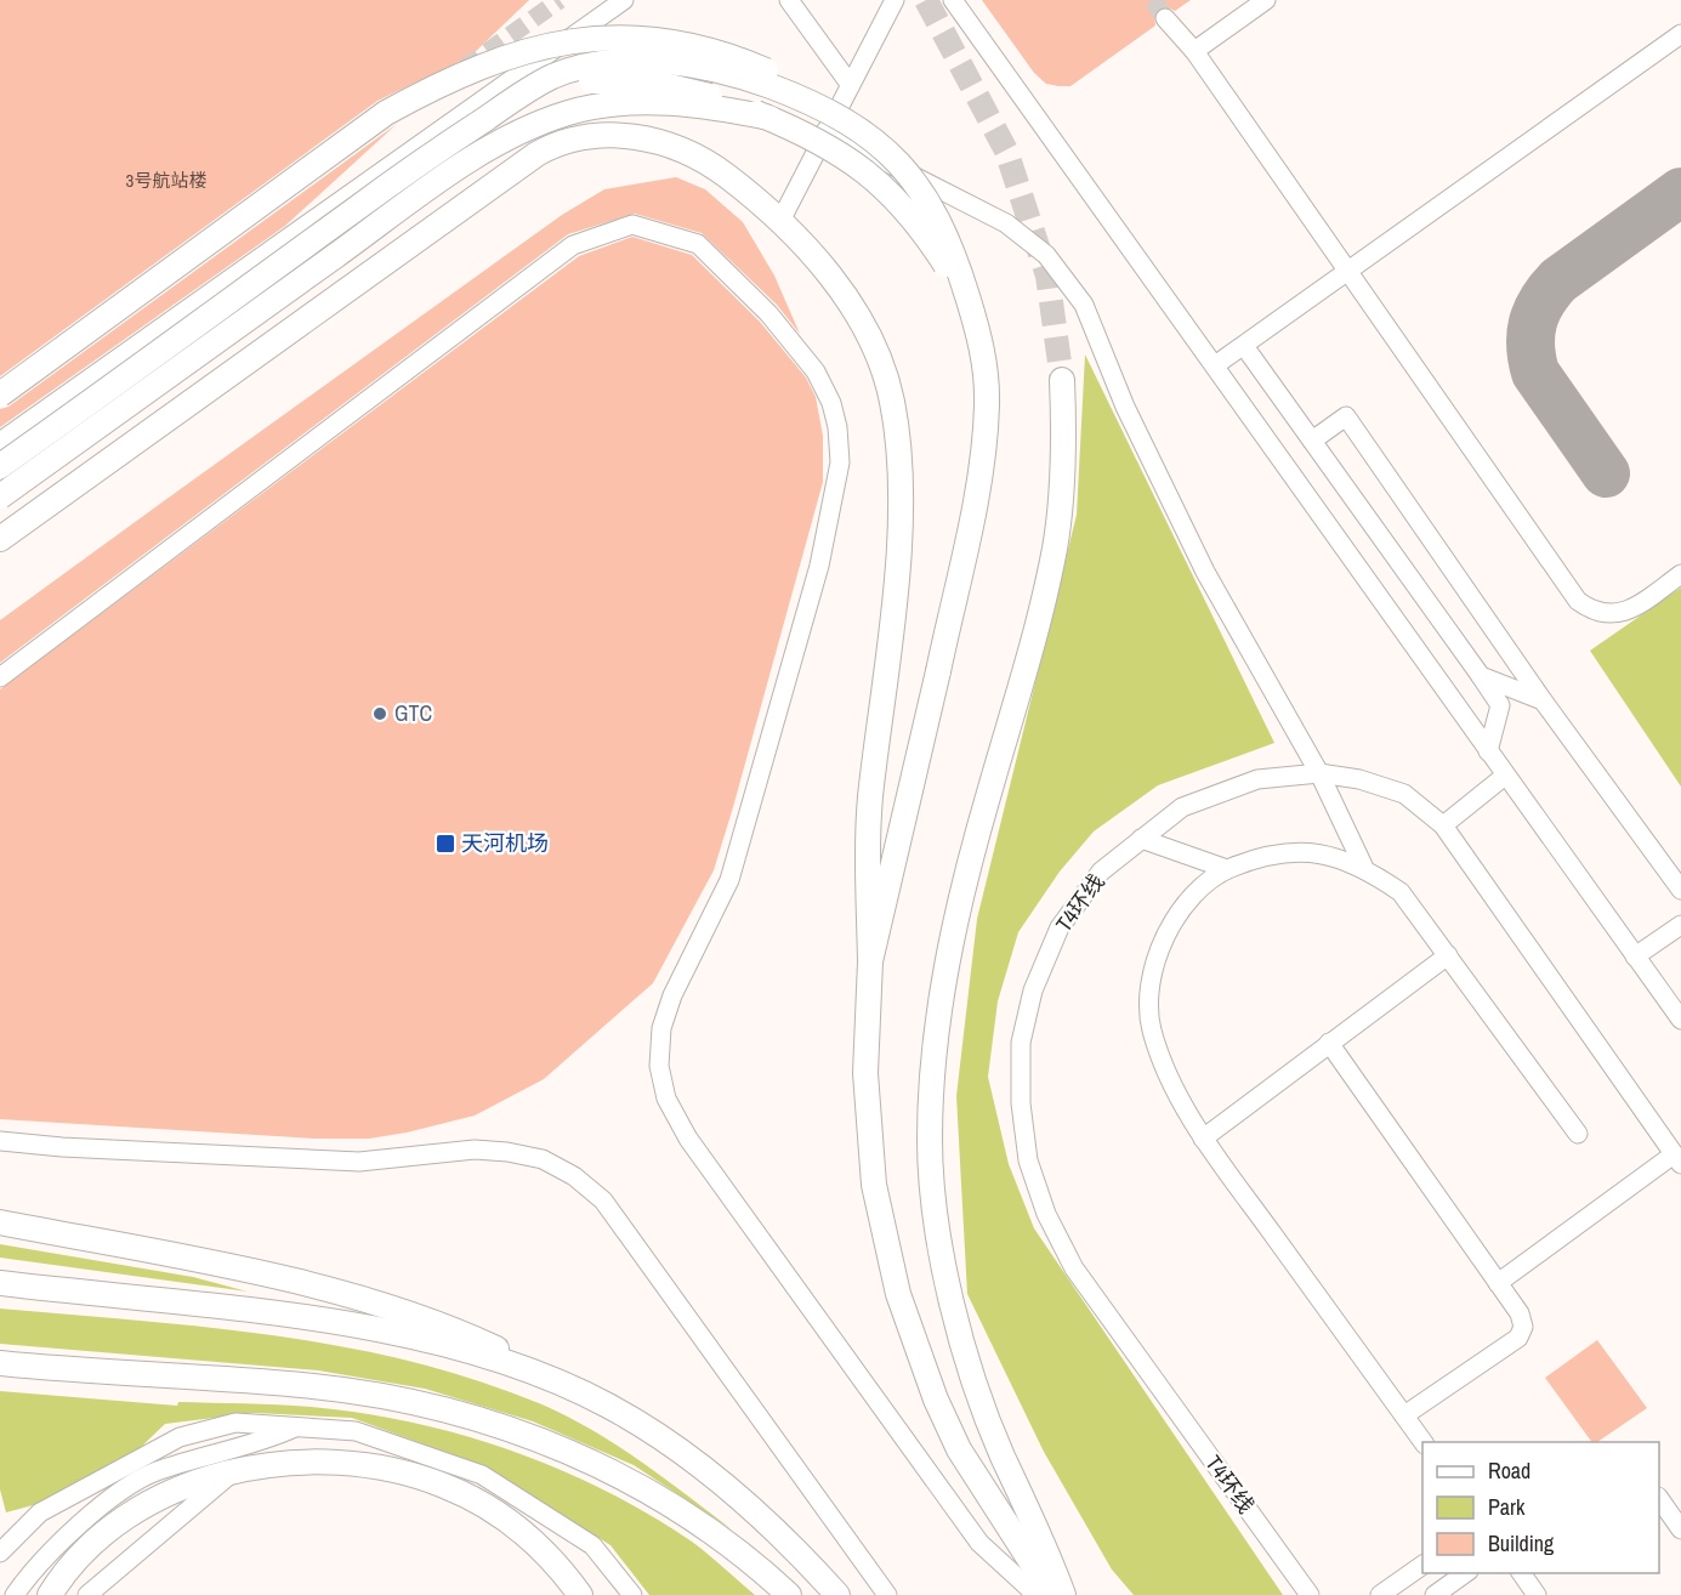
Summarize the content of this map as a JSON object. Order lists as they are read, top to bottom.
{
  "streets": {
    "street": ["T4环线"]
  },
  "places": {
    "other": ["GTC"],
    "transit": ["天河机场"]
  },
  "house_numbers": ["3号航站楼"],
  "legend": ["Road", "Park", "Building"]
}
